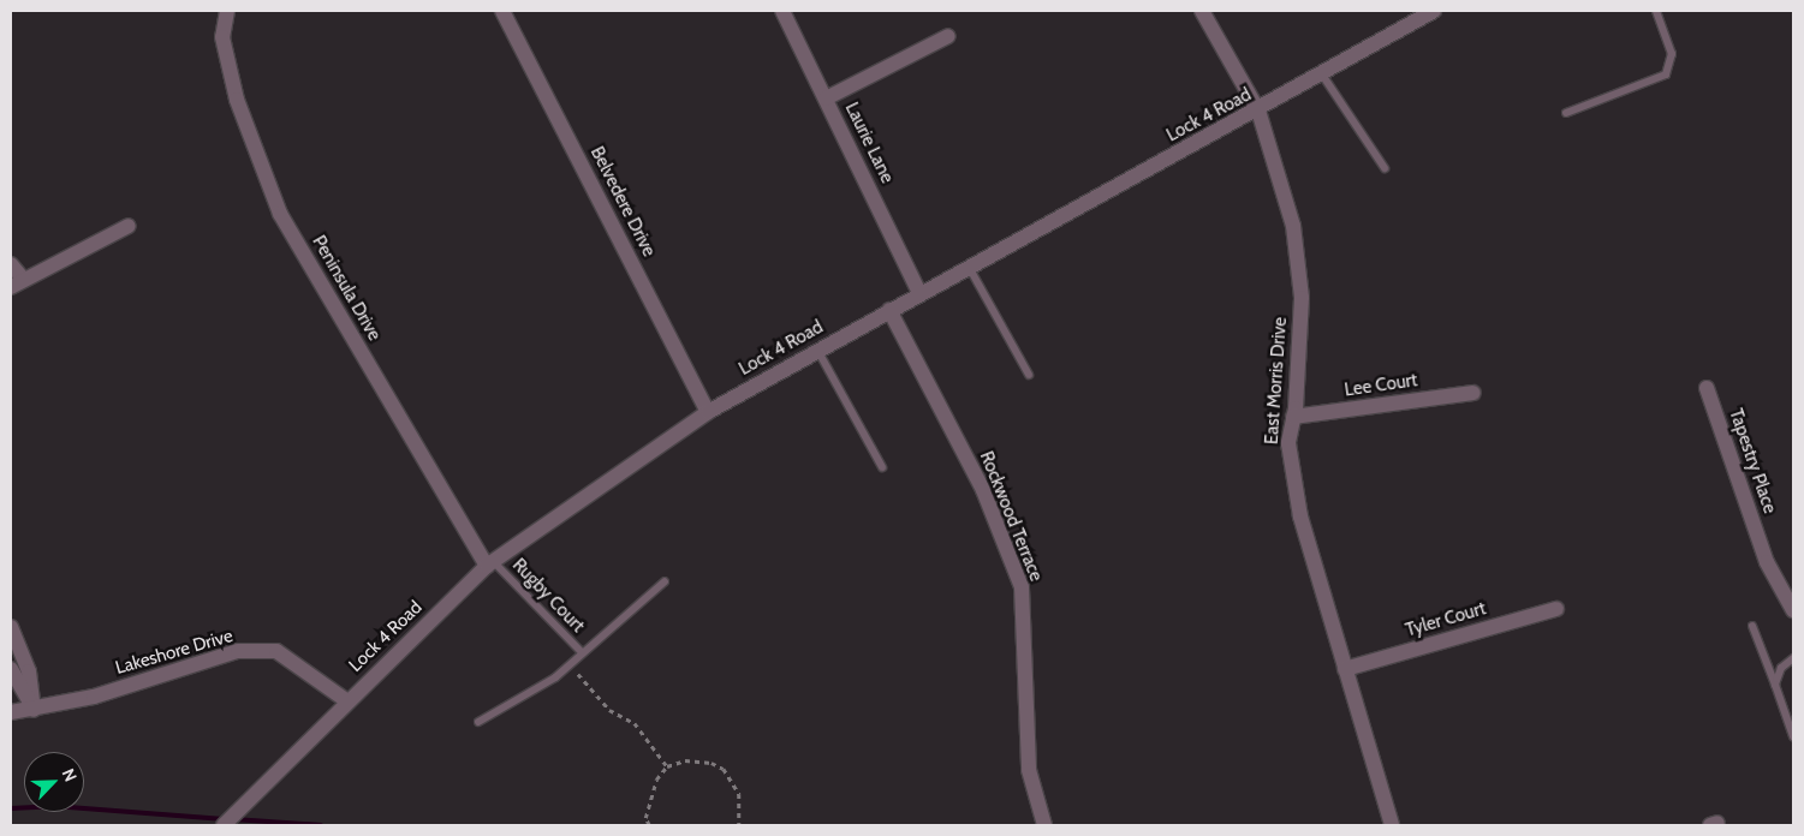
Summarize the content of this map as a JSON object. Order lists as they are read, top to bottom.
{
  "streets": {
    "street": [
      "Lock 4 Road",
      "Laurie Lane",
      "Belvedere Drive",
      "Peninsula Drive",
      "East Morris Drive",
      "Lee Court",
      "Tapestry Place",
      "Rockwood Terrace",
      "Tyler Court",
      "Lakeshore Drive"
    ],
    "lane": ["Rugby Court"]
  },
  "crossings": [
    ["Lock 4 Road", "Laurie Lane"],
    ["Lock 4 Road", "Belvedere Drive"],
    ["Lock 4 Road", "Peninsula Drive"],
    ["Lock 4 Road", "East Morris Drive"],
    ["Lock 4 Road", "Rockwood Terrace"],
    ["Lock 4 Road", "Rugby Court"],
    ["Lock 4 Road", "Lakeshore Drive"],
    ["Peninsula Drive", "Rugby Court"],
    ["East Morris Drive", "Lee Court"],
    ["East Morris Drive", "Tyler Court"]
  ],
  "north": "top right"
}
